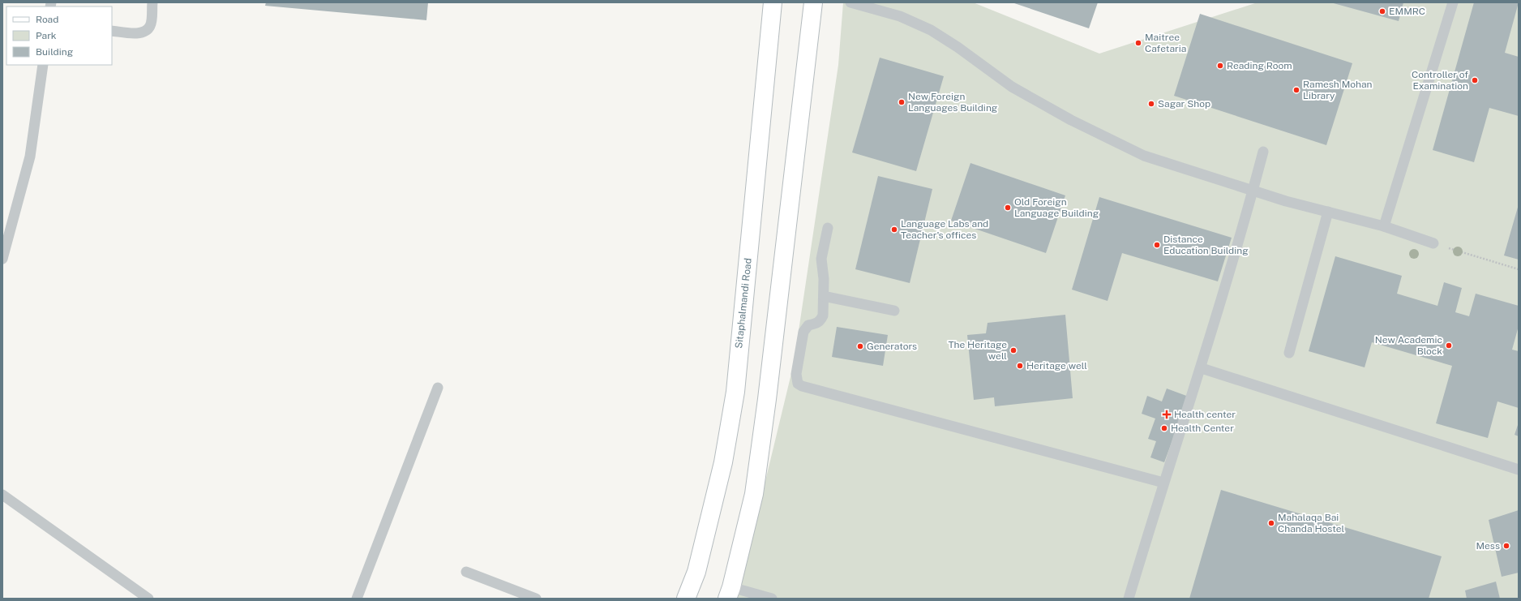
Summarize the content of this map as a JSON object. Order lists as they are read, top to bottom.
{
  "streets": {
    "main road": ["Sitaphalmandi Road"]
  },
  "places": {
    "other": [
      "EMMRC",
      "Maitree Cafetaria",
      "Reading Room",
      "Controller of Examination",
      "Ramesh Mohan Library",
      "New Foreign Languages Building",
      "Sagar Shop",
      "Old Foreign Language Building",
      "Language Labs and Teacher's offices",
      "Distance Education Building",
      "New Academic Block",
      "Generators",
      "The Heritage well",
      "Heritage well",
      "Health Center",
      "Mahalaqa Bai Chanda Hostel",
      "Mess"
    ],
    "health": ["Health center"]
  },
  "legend": ["Road", "Park", "Building"]
}
